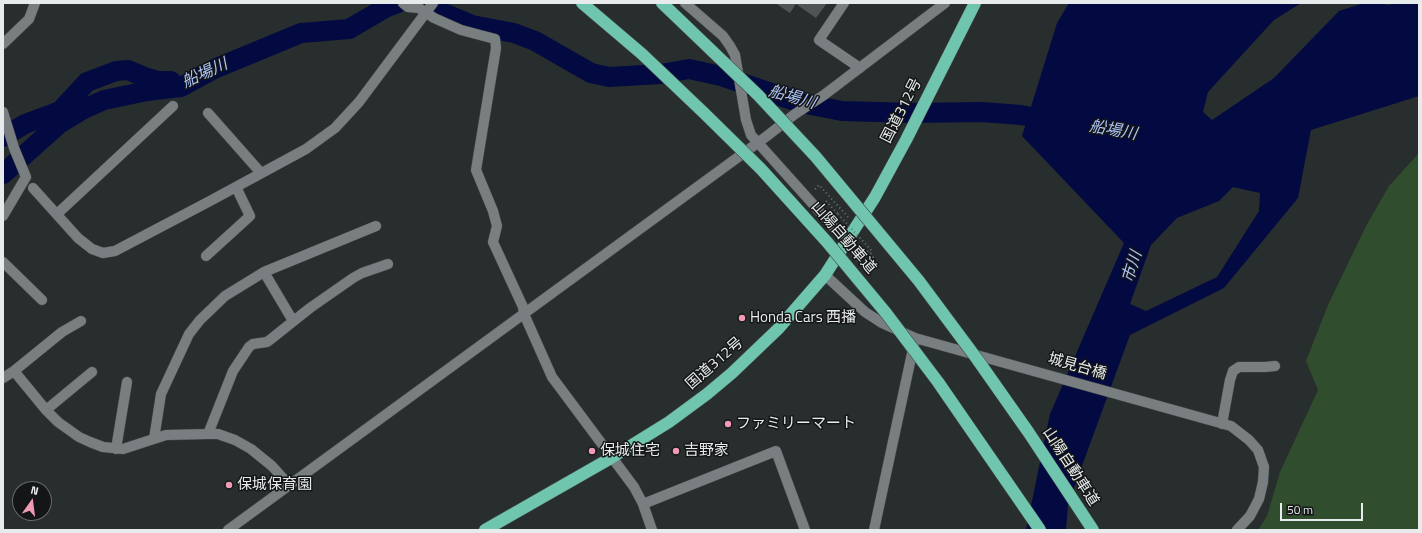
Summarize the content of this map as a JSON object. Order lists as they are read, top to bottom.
{
  "streets": {
    "highway": ["国道312号", "山陽自動車道"],
    "street": ["城見台橋"]
  },
  "crossings": [
    ["国道312号", "城見台橋"]
  ],
  "water": ["船場川", "市川"],
  "places": [
    "Honda Cars 西播",
    "ファミリーマート",
    "保城住宅",
    "吉野家",
    "保城保育園"
  ],
  "scale_bar": "50 m",
  "north": "top"
}
